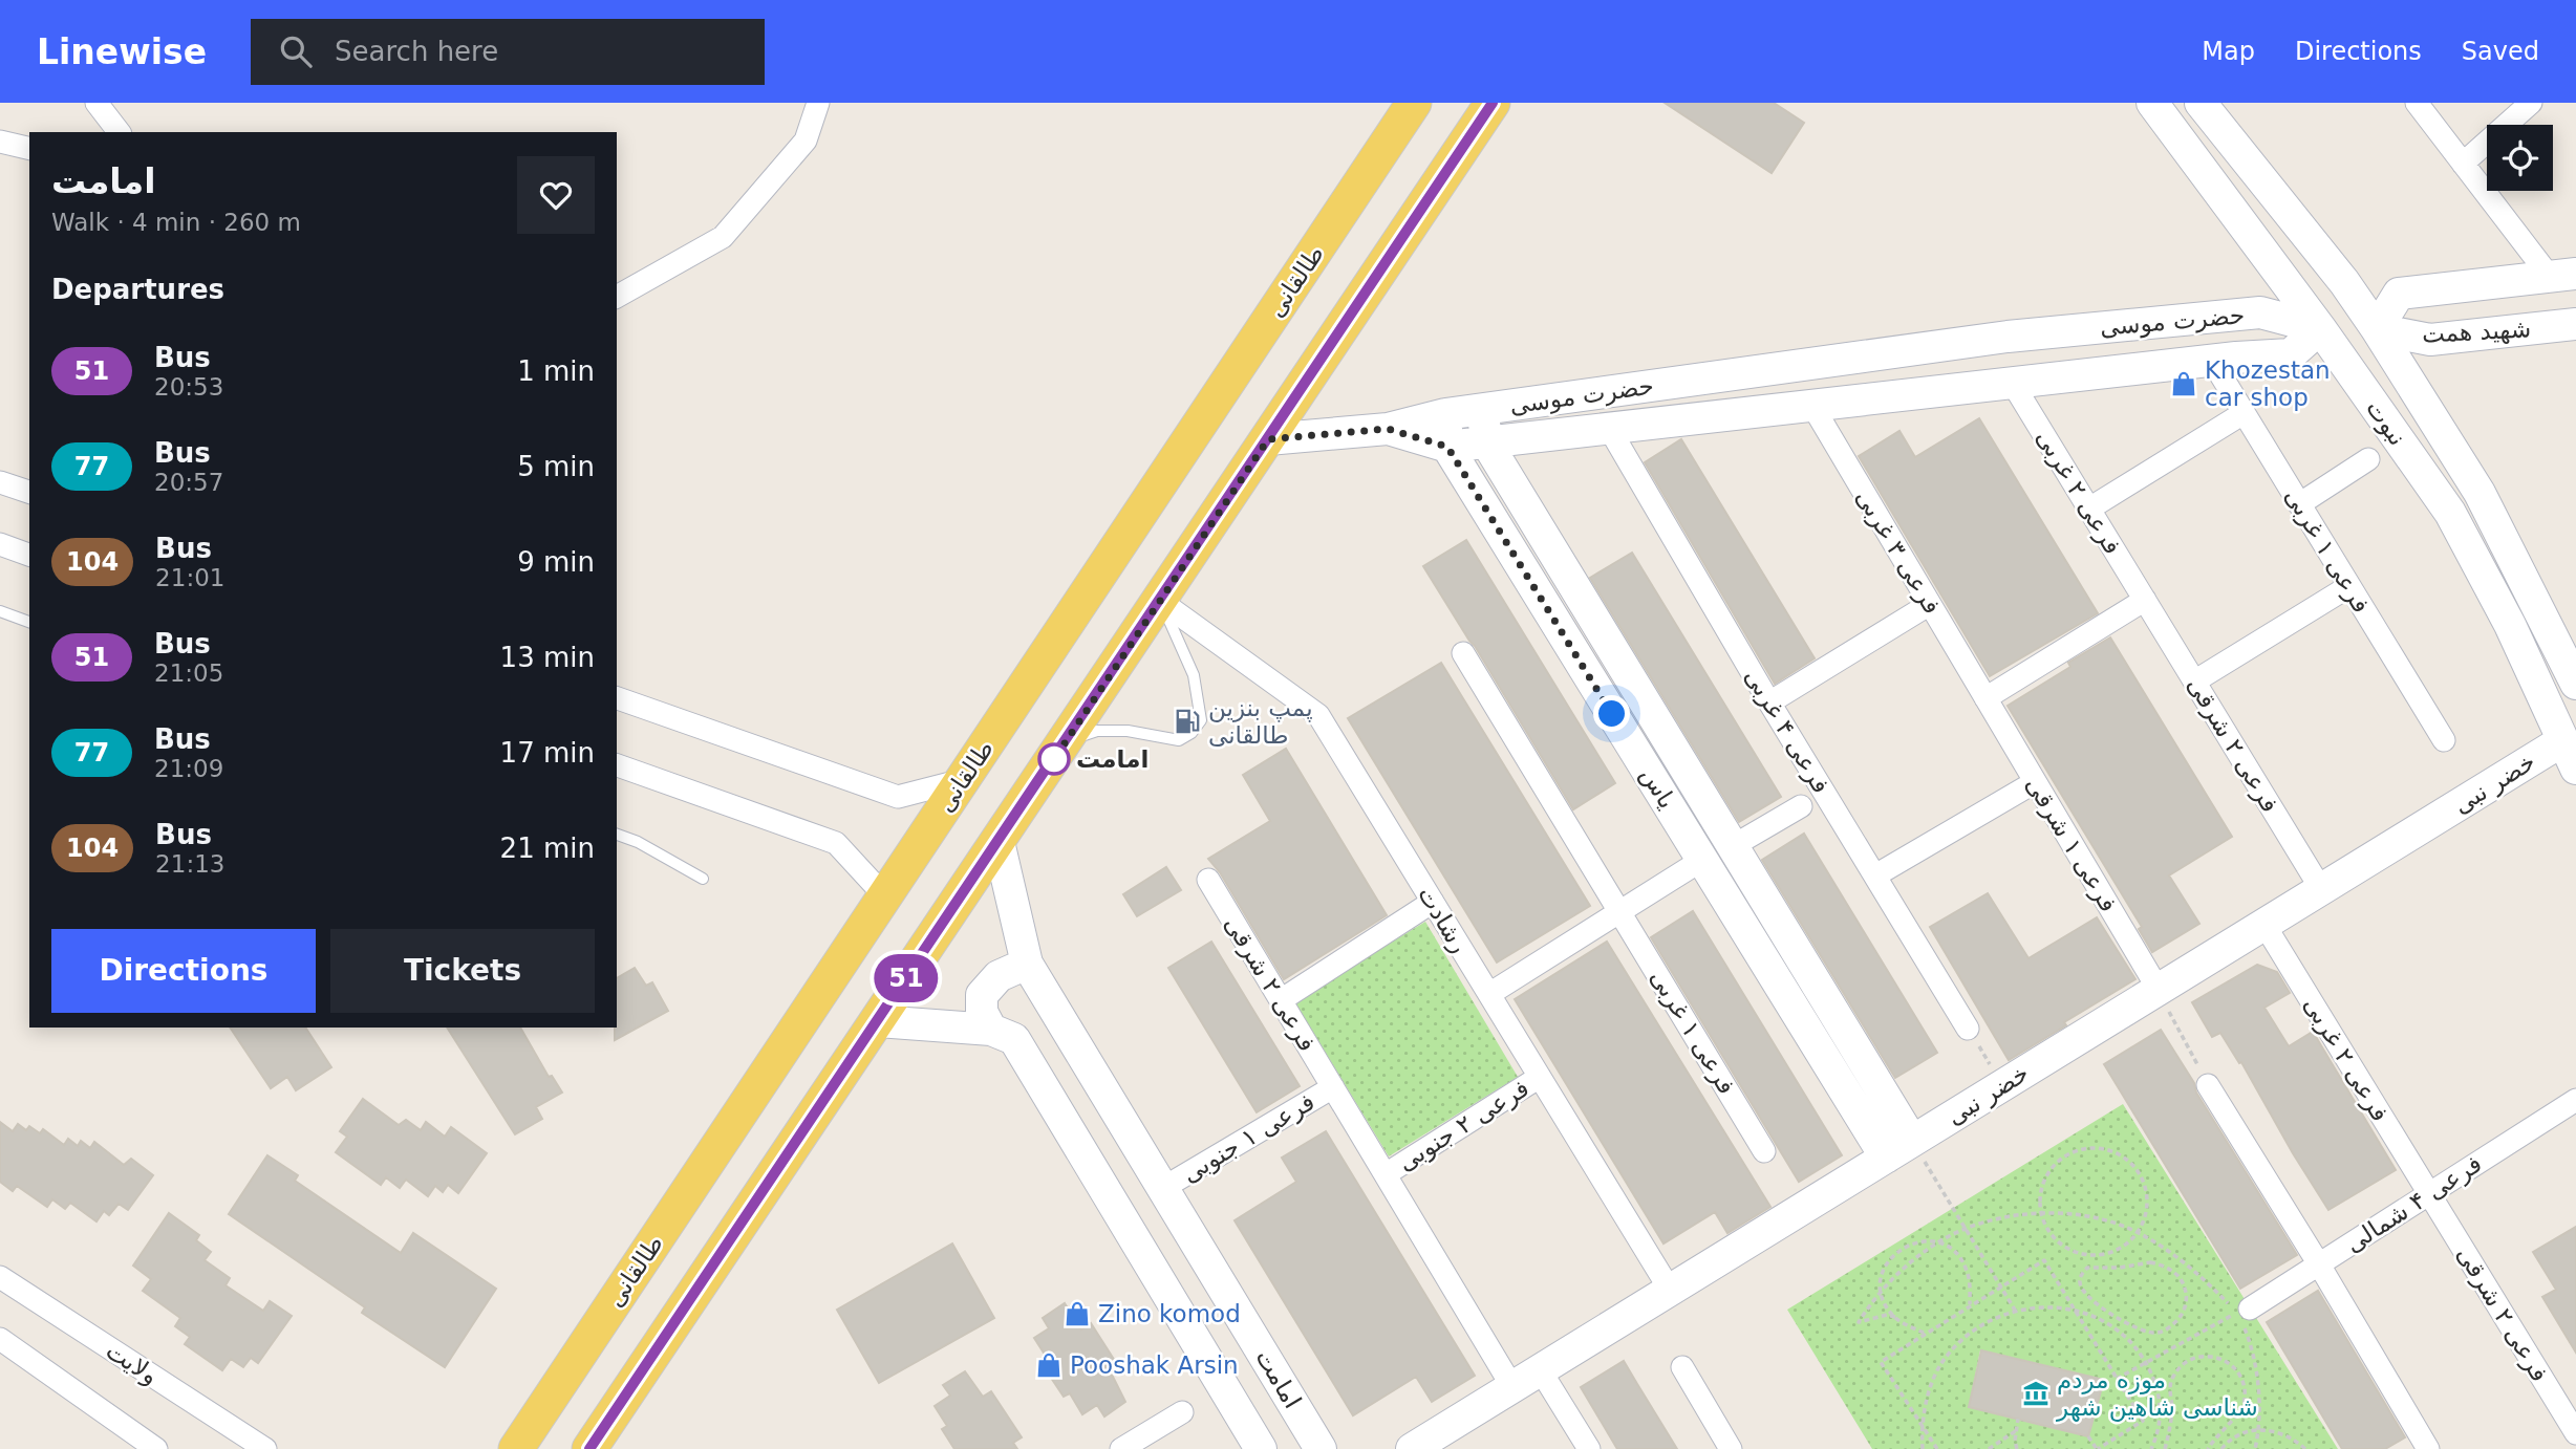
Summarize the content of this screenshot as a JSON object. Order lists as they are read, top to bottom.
{
  "streets": {
    "main road": ["طالقانی"],
    "street": [
      "حضرت موسی",
      "شهید همت",
      "نبوت",
      "فرعی ۲ غربی",
      "فرعی ۱ غربی",
      "فرعی ۳ غربی",
      "فرعی ۴ غربی",
      "فرعی ۲ شرقی",
      "خضر نبی",
      "یاس",
      "فرعی ۱ شرقی",
      "رشادت",
      "فرعی ۲ جنوبی",
      "فرعی ۱ جنوبی",
      "فرعی ۴ شمالی",
      "ولایت",
      "امامت"
    ]
  },
  "crossings": [
    ["حضرت موسی", "نبوت"],
    ["حضرت موسی", "فرعی ۲ غربی"],
    ["حضرت موسی", "فرعی ۱ غربی"],
    ["حضرت موسی", "فرعی ۳ غربی"],
    ["حضرت موسی", "فرعی ۴ غربی"],
    ["حضرت موسی", "یاس"],
    ["شهید همت", "نبوت"],
    ["نبوت", "خضر نبی"],
    ["فرعی ۲ غربی", "فرعی ۲ شرقی"],
    ["فرعی ۲ غربی", "خضر نبی"],
    ["فرعی ۲ غربی", "فرعی ۴ شمالی"],
    ["فرعی ۳ غربی", "فرعی ۱ شرقی"],
    ["فرعی ۲ شرقی", "خضر نبی"],
    ["فرعی ۲ شرقی", "فرعی ۲ جنوبی"],
    ["فرعی ۲ شرقی", "فرعی ۱ جنوبی"],
    ["فرعی ۲ شرقی", "فرعی ۴ شمالی"],
    ["خضر نبی", "یاس"],
    ["خضر نبی", "فرعی ۱ شرقی"],
    ["خضر نبی", "رشادت"],
    ["رشادت", "فرعی ۲ جنوبی"],
    ["فرعی ۱ جنوبی", "امامت"]
  ],
  "places": {
    "shop": ["Khozestan car shop", "Zino komod", "Pooshak Arsin"],
    "fuel station": ["پمپ بنزین طالقانی"],
    "other": ["امامت"],
    "museum": ["موزه مردم شناسی شاهین شهر"]
  },
  "lines": ["bus line 51"],
  "page": {
    "header": "Linewise",
    "search": "Search here",
    "nav": ["Map", "Directions", "Saved"],
    "on_map": "51",
    "heading": [
      ["امامت", "Walk · 4 min · 260 m"],
      "Departures"
    ],
    "list": [
      {
        "mark": "51",
        "name": "Bus",
        "note": "20:53",
        "value": "1 min"
      },
      {
        "mark": "77",
        "name": "Bus",
        "note": "20:57",
        "value": "5 min"
      },
      {
        "mark": "104",
        "name": "Bus",
        "note": "21:01",
        "value": "9 min"
      },
      {
        "mark": "51",
        "name": "Bus",
        "note": "21:05",
        "value": "13 min"
      },
      {
        "mark": "77",
        "name": "Bus",
        "note": "21:09",
        "value": "17 min"
      },
      {
        "mark": "104",
        "name": "Bus",
        "note": "21:13",
        "value": "21 min"
      }
    ],
    "buttons": ["Directions", "Tickets"]
  }
}
